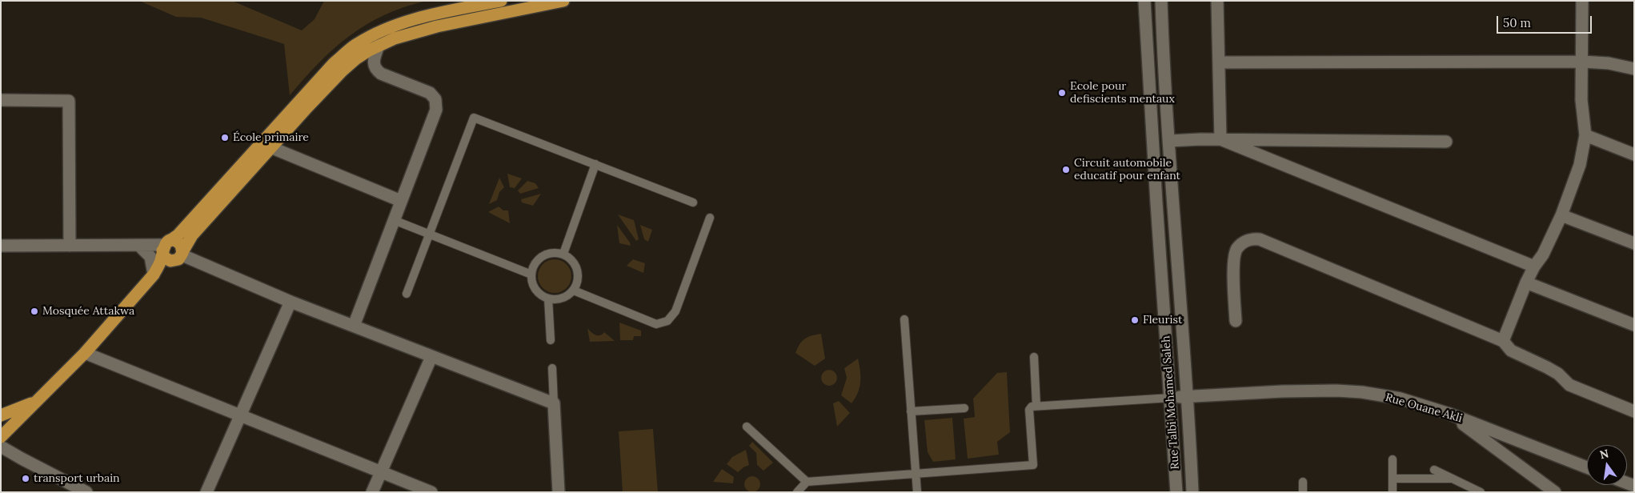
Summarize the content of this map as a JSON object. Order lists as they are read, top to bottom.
{
  "streets": {
    "street": ["Rue Talbi Mohamed Saleh", "Rue Ouane Akli"]
  },
  "crossings": [
    ["Rue Talbi Mohamed Saleh", "Rue Ouane Akli"]
  ],
  "places": [
    "Ecole pour defiscients mentaux",
    "École primaire",
    "Circuit automobile educatif pour enfant",
    "Mosquée Attakwa",
    "Fleurist",
    "transport urbain"
  ],
  "scale_bar": "50 m",
  "north": "top"
}
